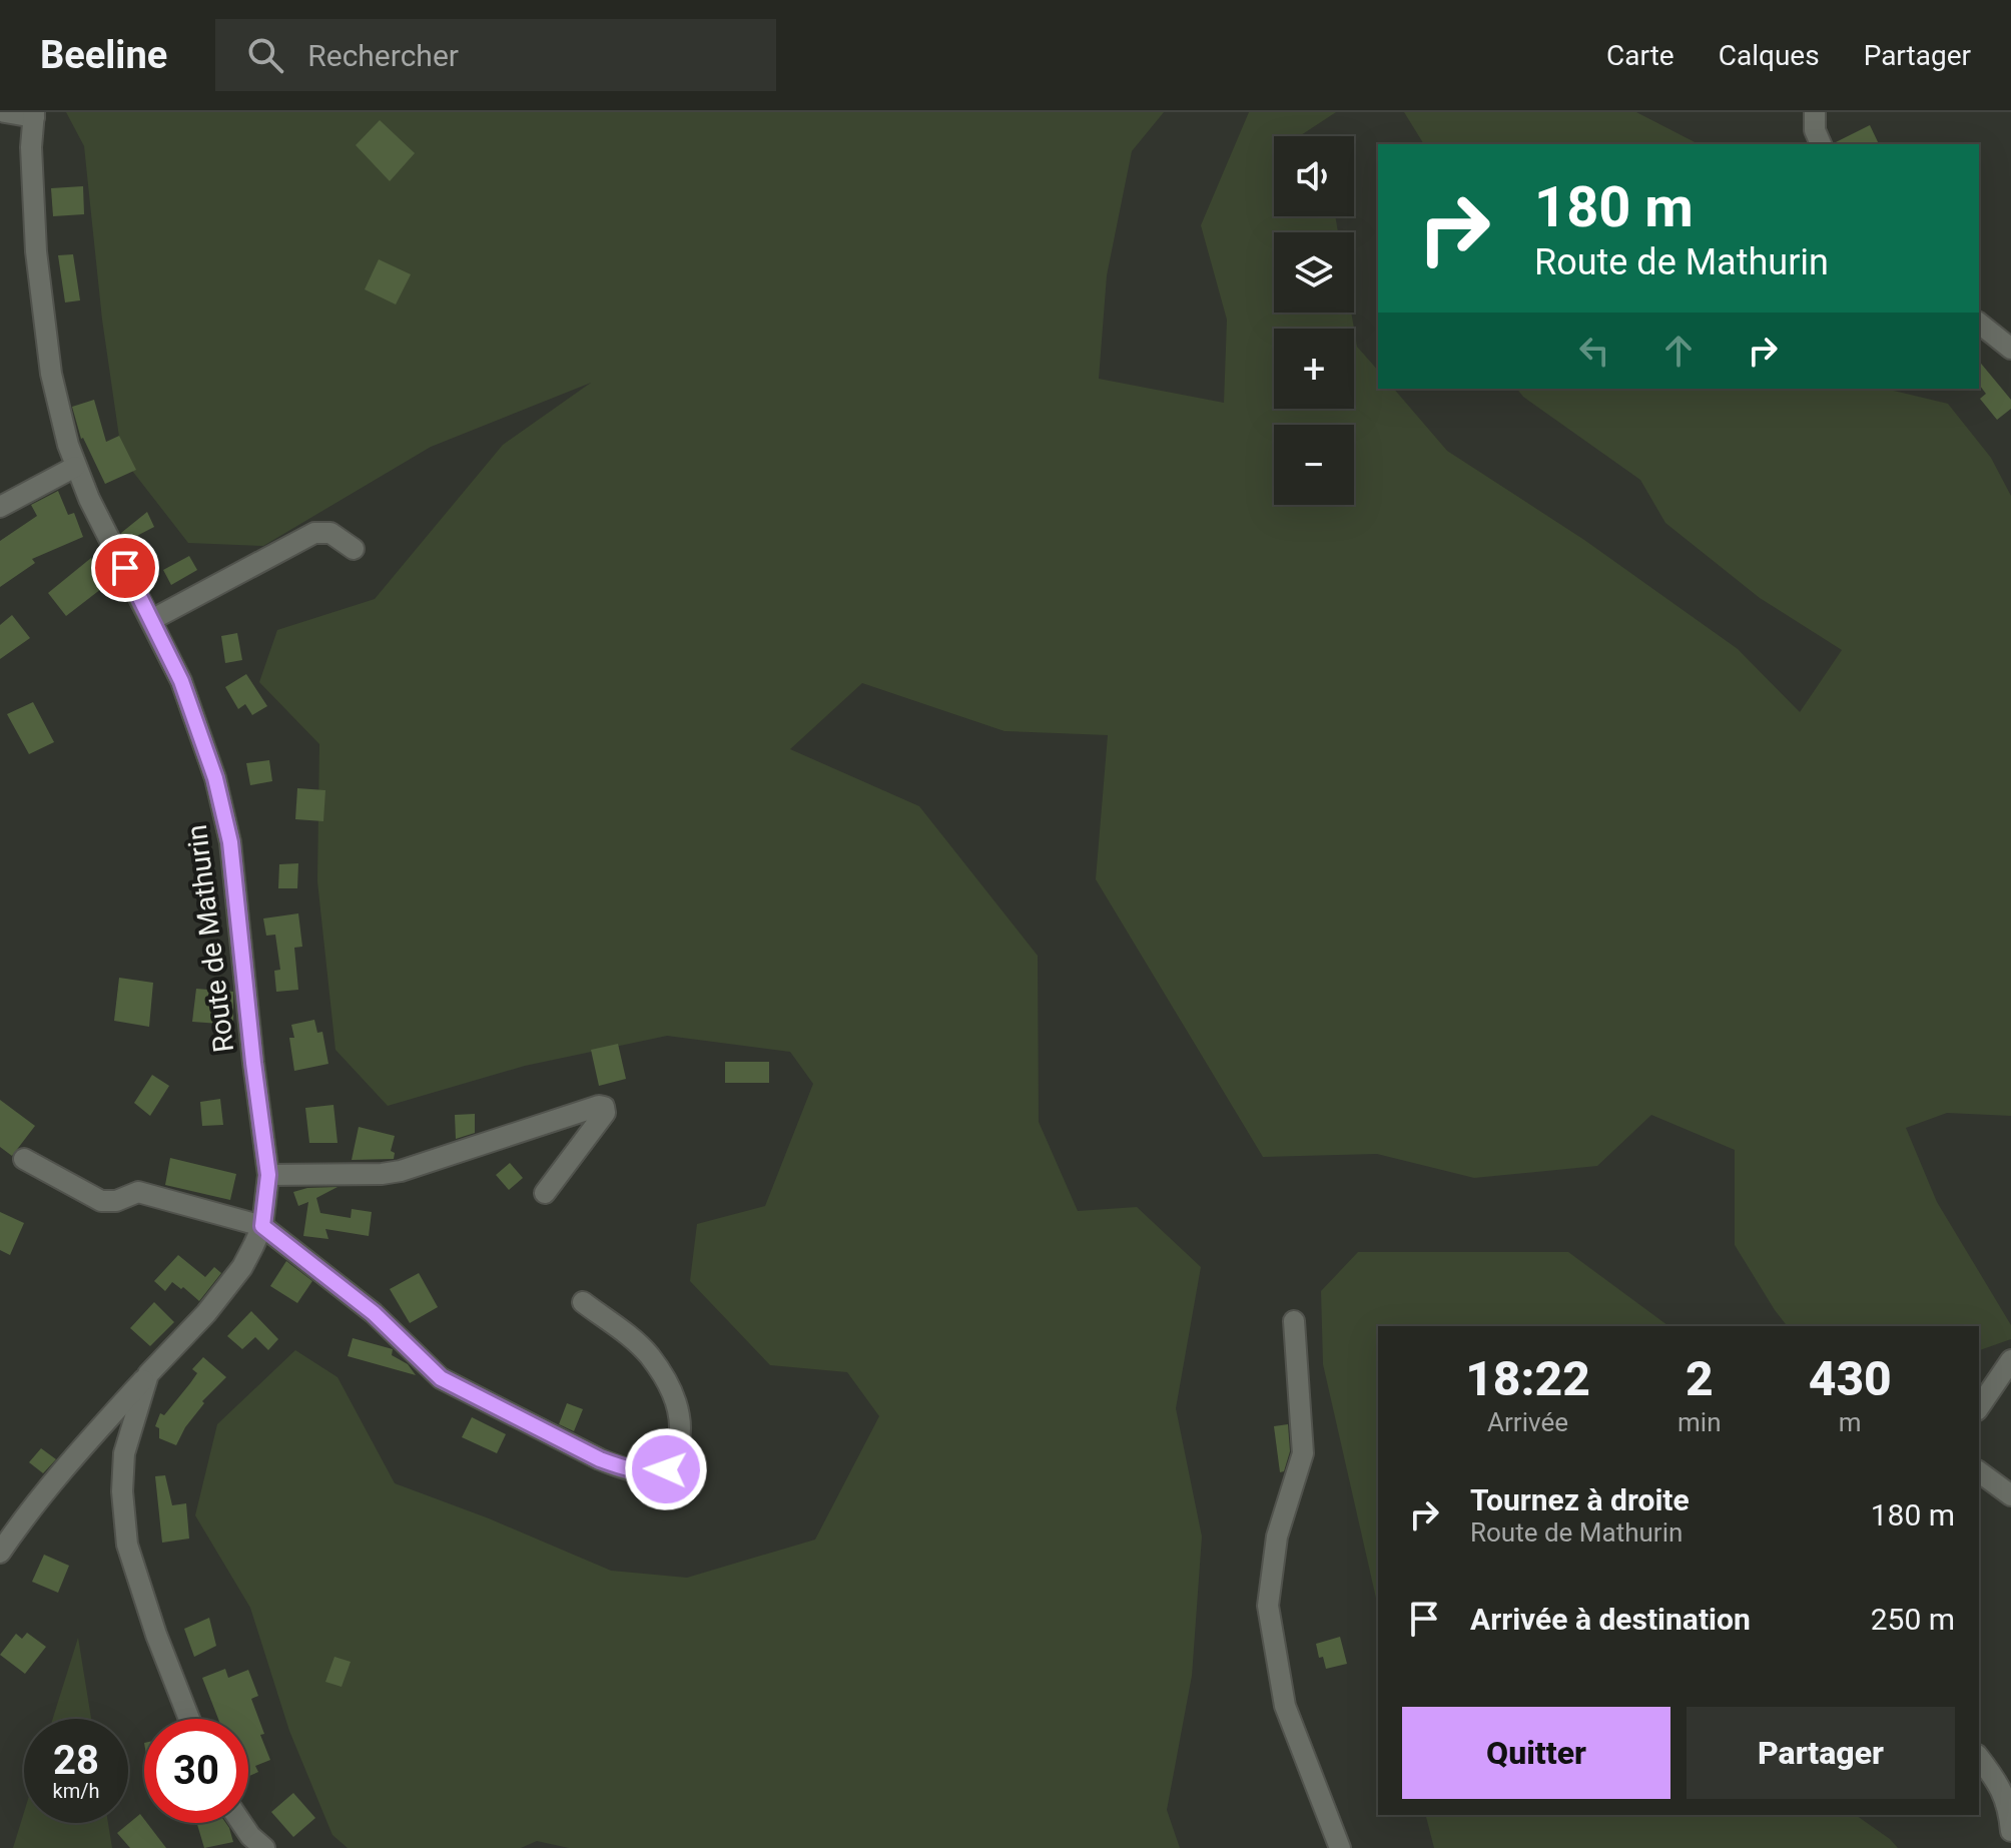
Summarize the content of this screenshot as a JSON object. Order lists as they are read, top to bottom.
{
  "streets": {
    "street": ["Route de Mathurin"]
  },
  "page": {
    "header": "Beeline",
    "search": "Rechercher",
    "nav": ["Carte", "Calques", "Partager"],
    "map_buttons": ["+", "−"],
    "turn": ["180 m", "Route de Mathurin"],
    "eta": [
      "18:22",
      "Arrivée",
      "2",
      "min",
      "430",
      "m"
    ],
    "list": [
      {
        "name": "Tournez à droite",
        "note": "Route de Mathurin",
        "value": "180 m"
      },
      {
        "name": "Arrivée à destination",
        "value": "250 m"
      }
    ],
    "buttons": ["Quitter", "Partager"],
    "speed": "28 km/h",
    "limit": "30"
  }
}
